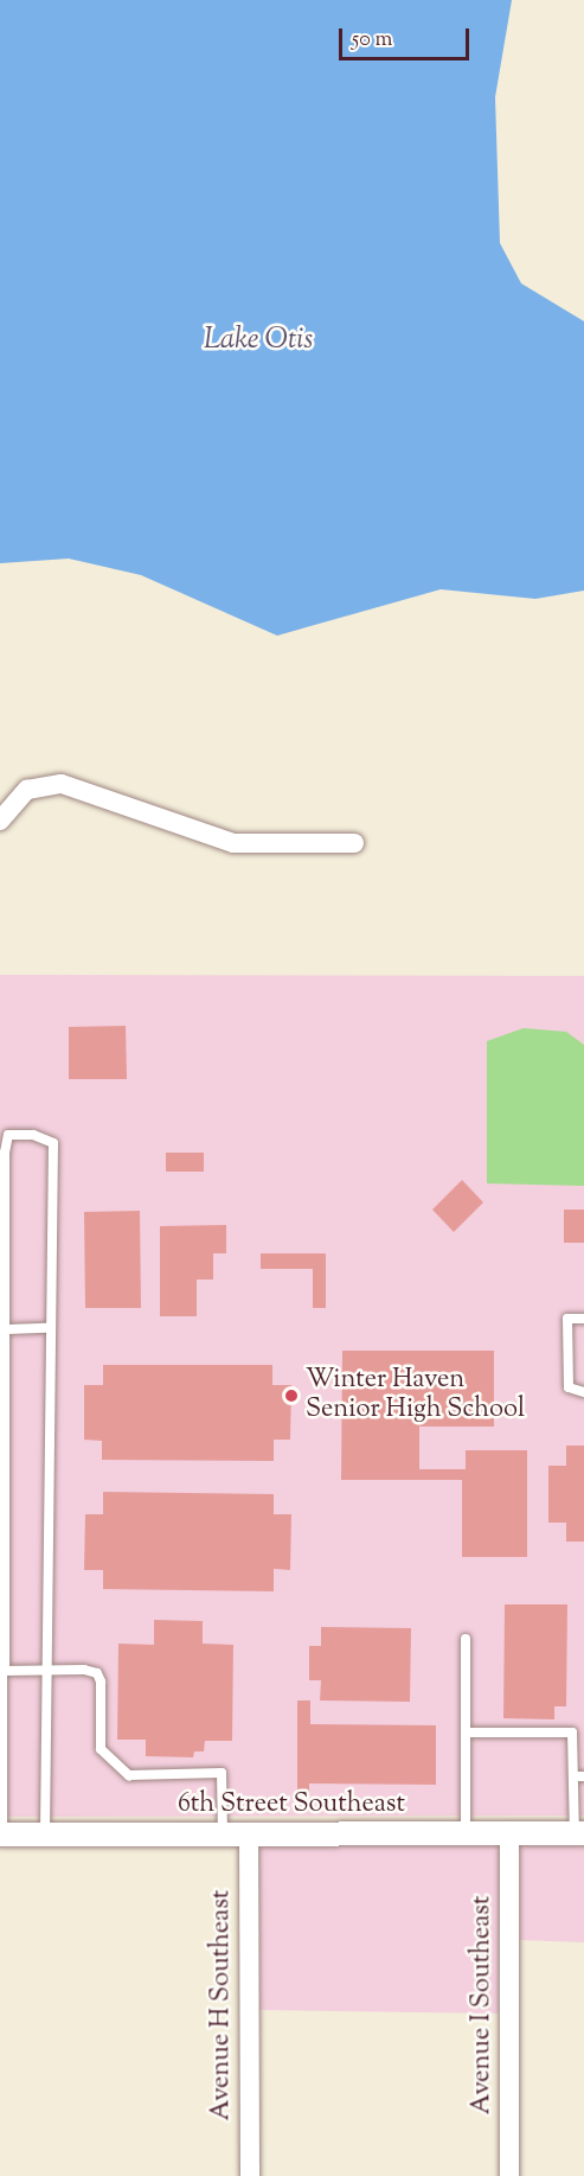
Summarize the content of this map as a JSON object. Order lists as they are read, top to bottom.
{
  "streets": {
    "street": ["6th Street Southeast", "Avenue H Southeast", "Avenue I Southeast"]
  },
  "crossings": [
    ["6th Street Southeast", "Avenue H Southeast"],
    ["6th Street Southeast", "Avenue I Southeast"]
  ],
  "water": ["Lake Otis"],
  "places": ["Winter Haven Senior High School"],
  "scale_bar": "50 m"
}
